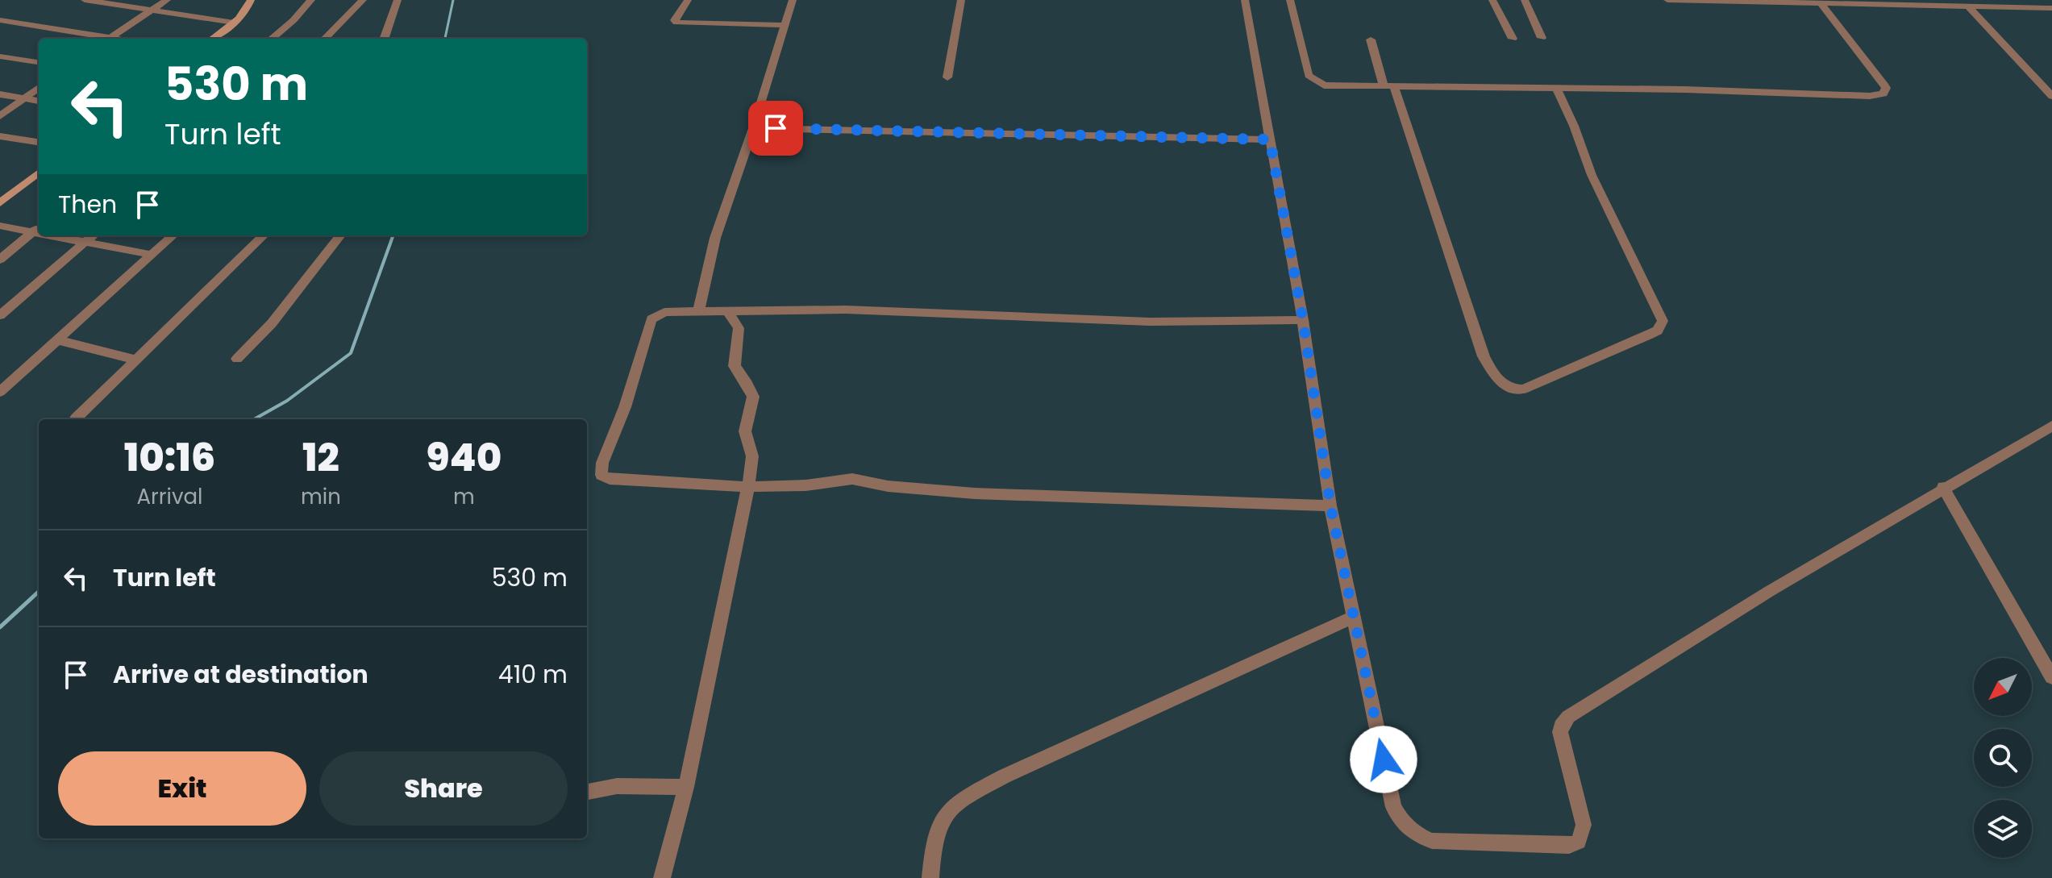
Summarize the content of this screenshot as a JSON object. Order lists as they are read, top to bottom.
{
  "north": "bottom left",
  "page": {
    "turn": ["530 m", "Turn left"],
    "then": "Then",
    "eta": [
      "10:16",
      "Arrival",
      "12",
      "min",
      "940",
      "m"
    ],
    "list": [
      {
        "name": "Turn left",
        "value": "530 m"
      },
      {
        "name": "Arrive at destination",
        "value": "410 m"
      }
    ],
    "buttons": ["Exit", "Share"]
  }
}
